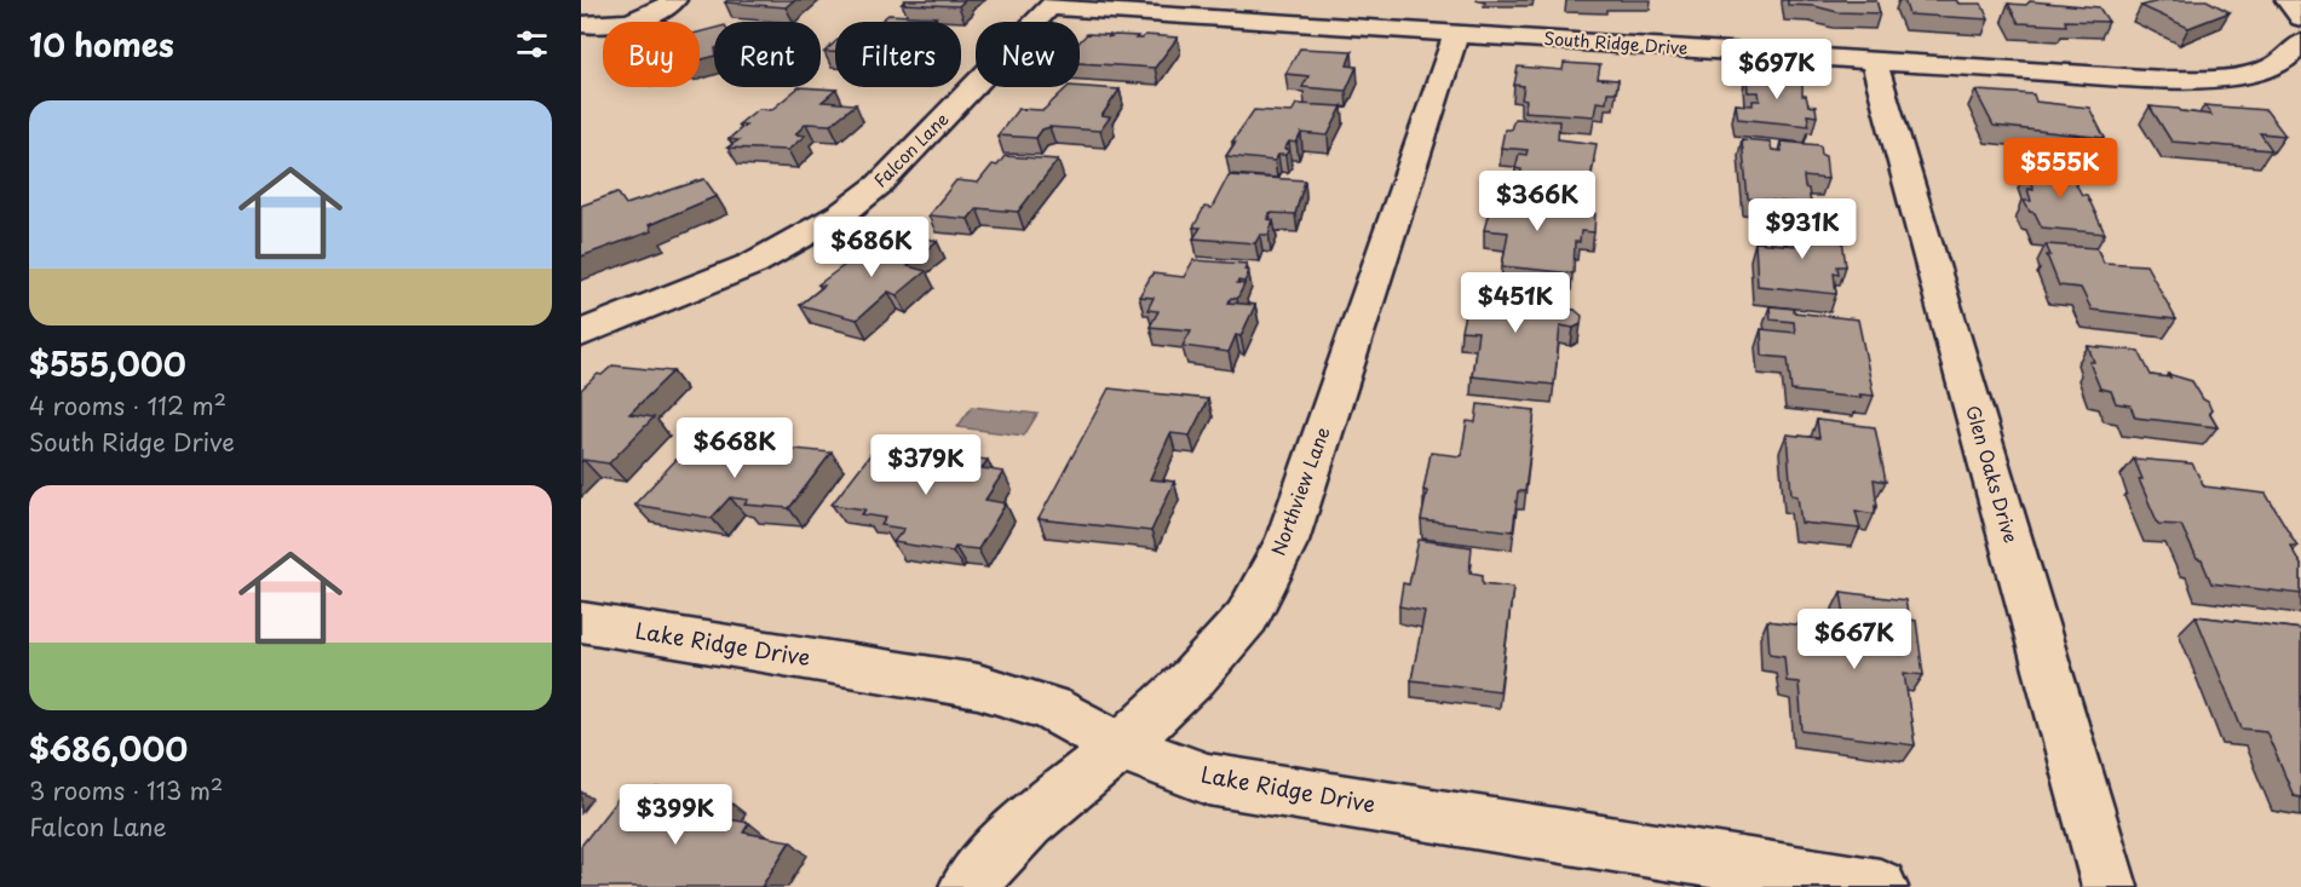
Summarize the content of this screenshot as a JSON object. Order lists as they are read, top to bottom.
{
  "streets": {
    "street": [
      "South Ridge Drive",
      "Falcon Lane",
      "Glen Oaks Drive",
      "Northview Lane",
      "Lake Ridge Drive"
    ]
  },
  "crossings": [
    ["South Ridge Drive", "Falcon Lane"],
    ["South Ridge Drive", "Glen Oaks Drive"],
    ["South Ridge Drive", "Northview Lane"],
    ["Northview Lane", "Lake Ridge Drive"]
  ],
  "page": {
    "heading": "10 homes",
    "chip": [
      "Buy",
      "Rent",
      "Filters",
      "New"
    ],
    "price": [
      "$697K",
      "$555K",
      "$366K",
      "$931K",
      "$686K",
      "$451K",
      "$668K",
      "$379K",
      "$667K",
      "$399K"
    ],
    "list": [
      {
        "name": "$555,000",
        "note": "4 rooms · 112 m² · South Ridge Drive"
      },
      {
        "name": "$686,000",
        "note": "3 rooms · 113 m² · Falcon Lane"
      }
    ]
  }
}
